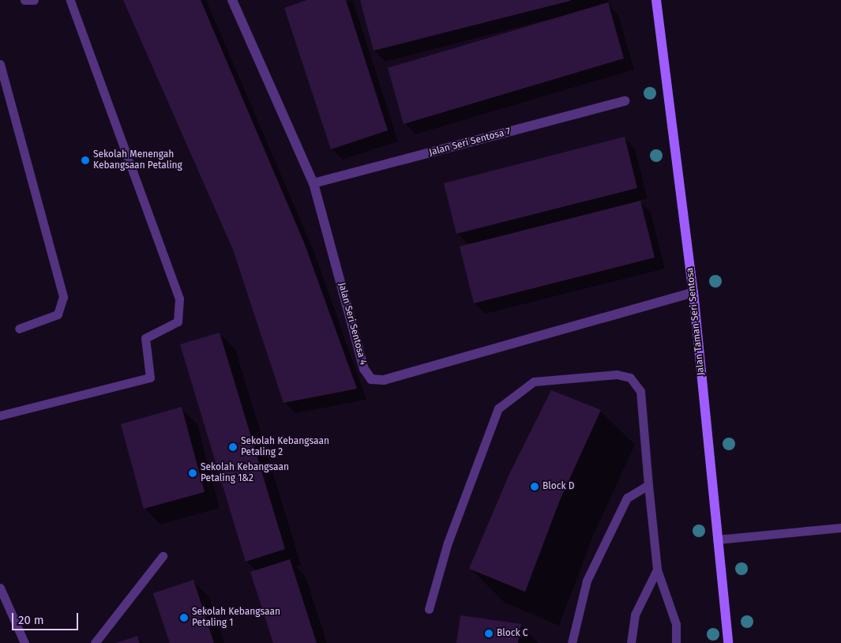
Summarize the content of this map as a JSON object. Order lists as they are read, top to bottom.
{
  "streets": {
    "main road": ["Jalan Taman Seri Sentosa"],
    "street": ["Jalan Seri Sentosa 7", "Jalan Seri Sentosa 4"]
  },
  "crossings": [
    ["Jalan Seri Sentosa 7", "Jalan Seri Sentosa 4"],
    ["Jalan Taman Seri Sentosa", "Jalan Seri Sentosa 4"]
  ],
  "places": [
    "Sekolah Menengah Kebangsaan Petaling",
    "Sekolah Kebangsaan Petaling 2",
    "Sekolah Kebangsaan Petaling 1&2",
    "Block D",
    "Sekolah Kebangsaan Petaling 1",
    "Block C"
  ],
  "scale_bar": "20 m"
}
